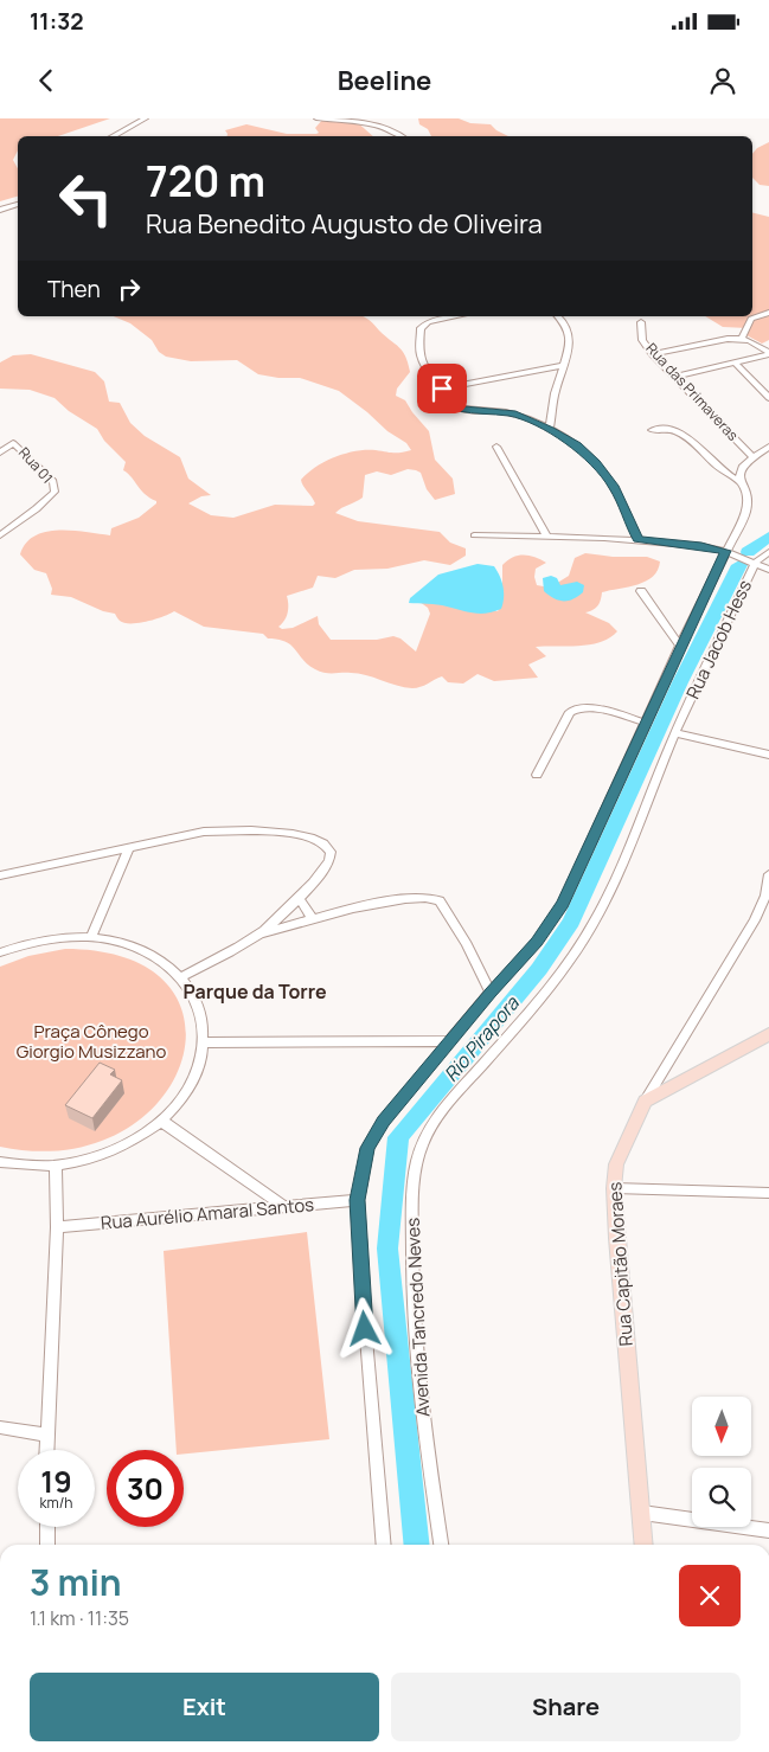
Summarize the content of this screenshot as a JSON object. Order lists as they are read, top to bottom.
{
  "streets": {
    "main road": ["Rua Capitão Moraes"],
    "street": [
      "Rua das Primaveras",
      "Rua 01",
      "Rua Jacob Hess",
      "Rua Aurélio Amaral Santos",
      "Avenida Tancredo Neves"
    ]
  },
  "crossings": [
    ["Rua Jacob Hess", "Avenida Tancredo Neves"]
  ],
  "districts": ["Parque da Torre"],
  "water": ["Rio Pirapora"],
  "parks": ["Praça Cônego Giorgio Musizzano"],
  "north": "bottom",
  "page": {
    "status": "11:32",
    "header": "Beeline",
    "turn": ["720 m", "Rua Benedito Augusto de Oliveira"],
    "then": "Then",
    "speed": "19 km/h",
    "limit": "30",
    "heading": ["3 min", "1.1 km · 11:35"],
    "buttons": ["Exit", "Share"]
  }
}
